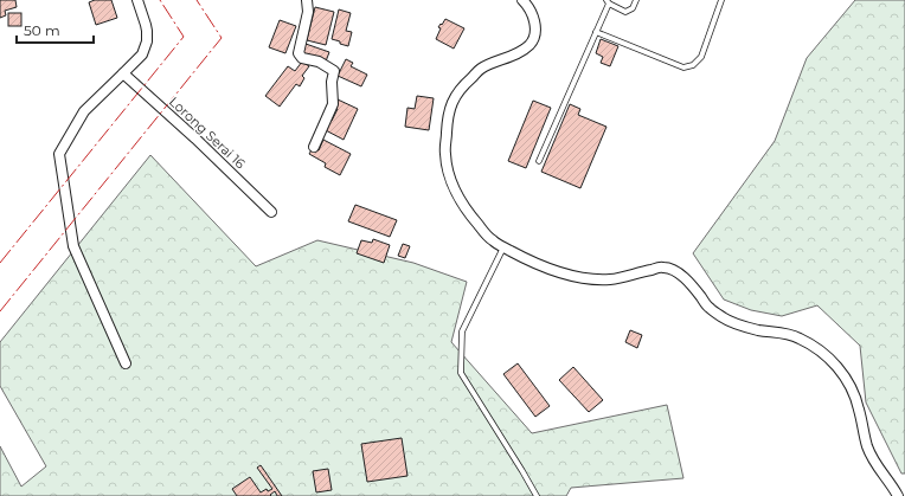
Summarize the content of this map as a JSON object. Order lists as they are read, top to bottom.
{
  "streets": {
    "street": ["Lorong Serai 16"]
  },
  "scale_bar": "50 m"
}
